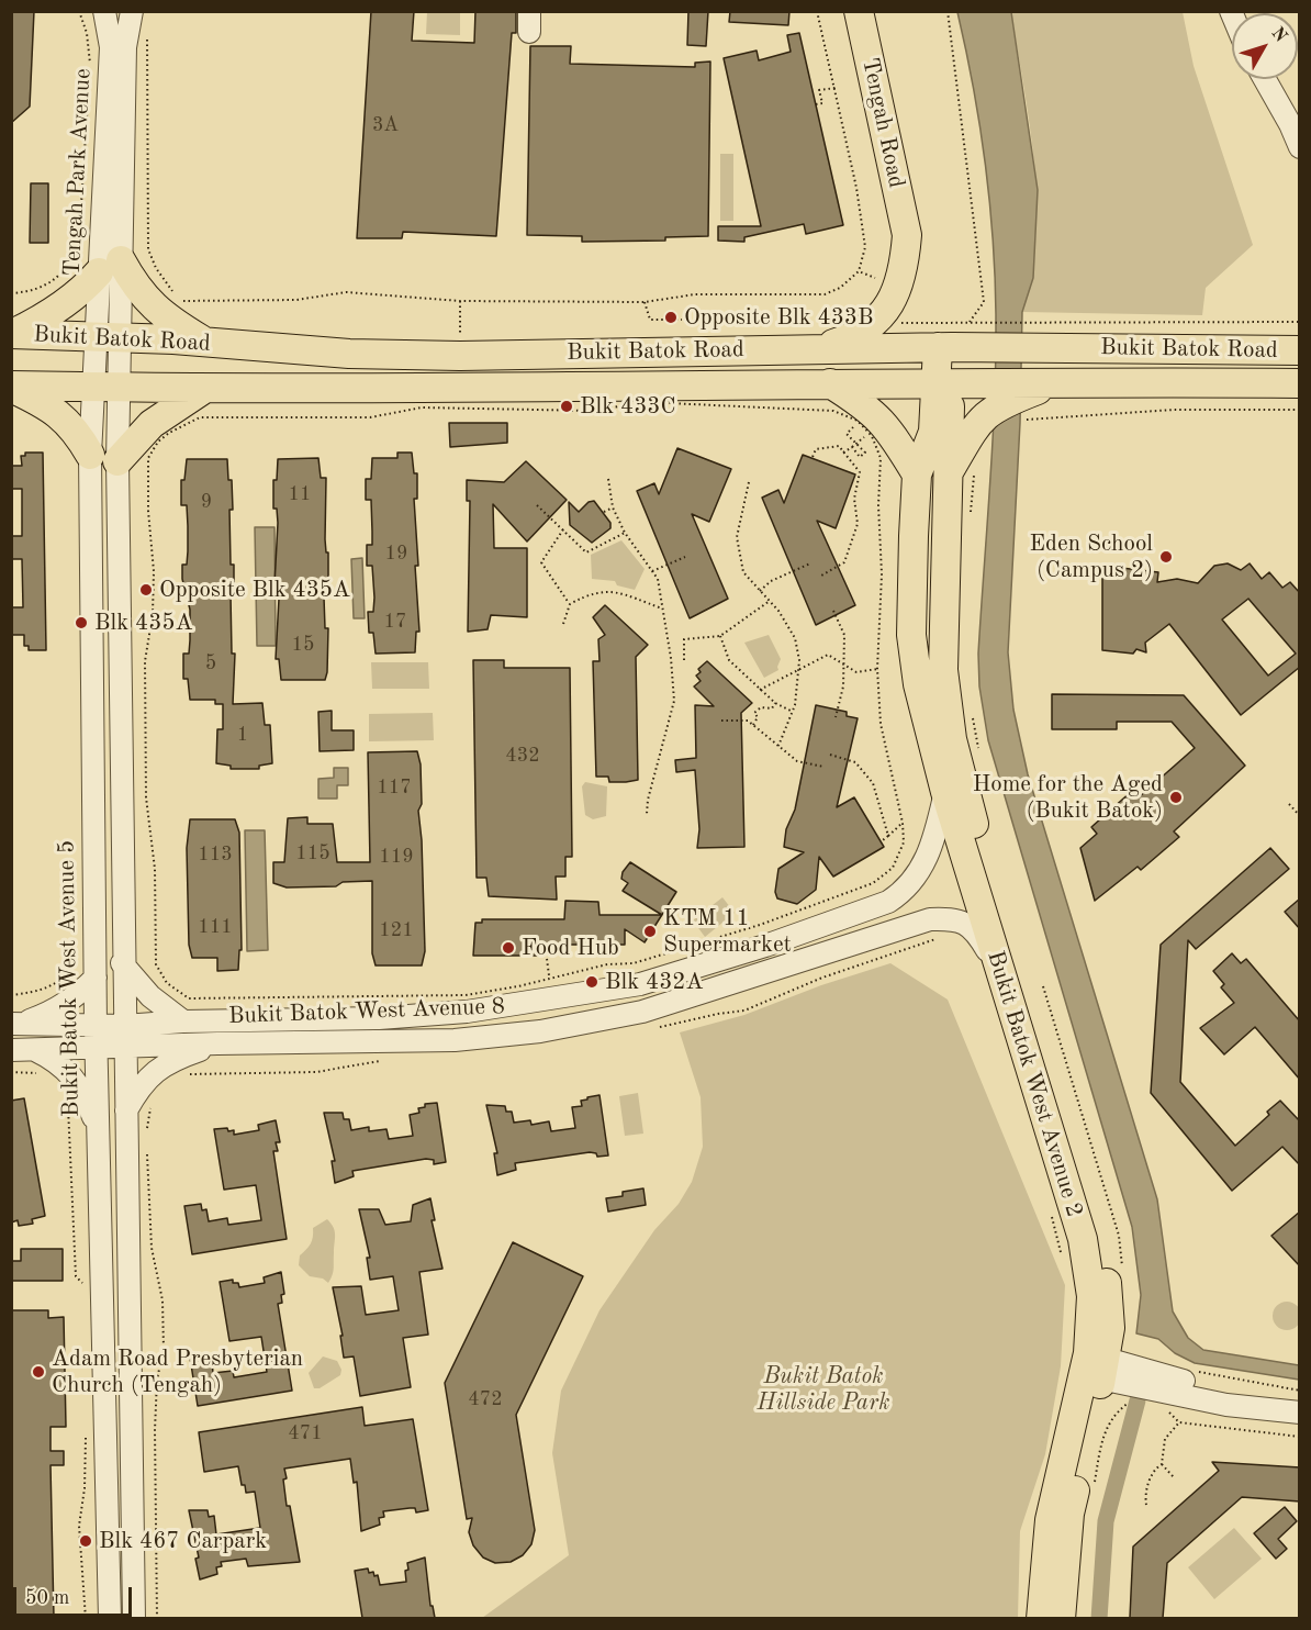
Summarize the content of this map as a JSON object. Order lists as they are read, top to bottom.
{
  "streets": {
    "main road": ["Tengah Road", "Bukit Batok Road", "Bukit Batok West Avenue 2"],
    "street": ["Tengah Park Avenue", "Bukit Batok West Avenue 5", "Bukit Batok West Avenue 8"]
  },
  "crossings": [
    ["Tengah Park Avenue", "Bukit Batok Road"],
    ["Tengah Park Avenue", "Bukit Batok West Avenue 5"],
    ["Bukit Batok Road", "Bukit Batok West Avenue 5"],
    ["Bukit Batok Road", "Bukit Batok West Avenue 2"],
    ["Bukit Batok West Avenue 5", "Bukit Batok West Avenue 8"],
    ["Bukit Batok West Avenue 8", "Bukit Batok West Avenue 2"]
  ],
  "parks": ["Bukit Batok Hillside Park"],
  "places": [
    "Opposite Blk 433B",
    "Blk 433C",
    "Eden School (Campus 2)",
    "Opposite Blk 435A",
    "Blk 435A",
    "Home for the Aged (Bukit Batok)",
    "KTM 11 Supermarket",
    "Food Hub",
    "Blk 432A",
    "Adam Road Presbyterian Church (Tengah)",
    "Blk 467 Carpark"
  ],
  "house_numbers": [
    "3A",
    "11",
    "9",
    "19",
    "17",
    "15",
    "5",
    "1",
    "432",
    "117",
    "115",
    "113",
    "119",
    "111",
    "121",
    "472",
    "471"
  ],
  "scale_bar": "50 m",
  "north": "top right"
}
